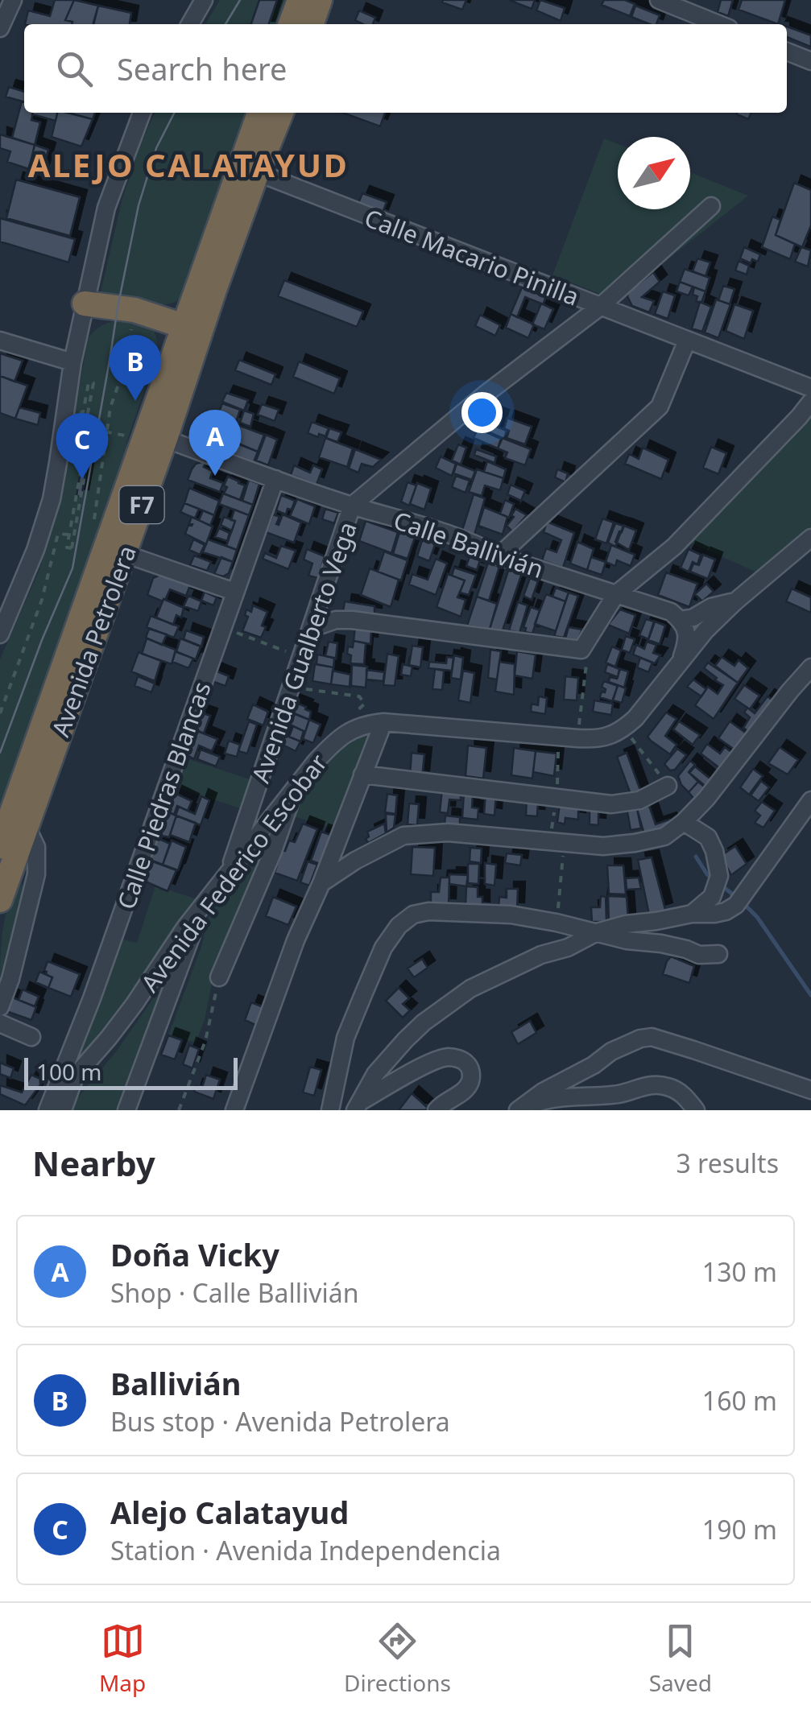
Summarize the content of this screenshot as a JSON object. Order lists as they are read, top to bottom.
{
  "streets": {
    "highway": ["F7", "Avenida Petrolera"],
    "street": [
      "Calle Macario Pinilla",
      "Calle Ballivián",
      "Avenida Gualberto Vega",
      "Calle Piedras Blancas",
      "Avenida Federico Escobar"
    ]
  },
  "crossings": [
    ["Calle Macario Pinilla", "Avenida Petrolera"],
    ["Calle Macario Pinilla", "Avenida Gualberto Vega"],
    ["Calle Ballivián", "Avenida Petrolera"],
    ["Calle Ballivián", "Avenida Gualberto Vega"],
    ["Calle Ballivián", "Calle Piedras Blancas"],
    ["Avenida Gualberto Vega", "Avenida Federico Escobar"]
  ],
  "districts": ["ALEJO CALATAYUD"],
  "scale_bar": "100 m",
  "north": "top right",
  "page": {
    "search": "Search here",
    "pins": ["B", "A", "C"],
    "scale": "100 m",
    "heading": ["Nearby", "3 results"],
    "list": [
      {
        "mark": "A",
        "name": "Doña Vicky",
        "note": "Shop · Calle Ballivián",
        "value": "130 m"
      },
      {
        "mark": "B",
        "name": "Ballivián",
        "note": "Bus stop · Avenida Petrolera",
        "value": "160 m"
      },
      {
        "mark": "C",
        "name": "Alejo Calatayud",
        "note": "Station · Avenida Independencia",
        "value": "190 m"
      }
    ],
    "nav": ["Map", "Directions", "Saved"]
  }
}
